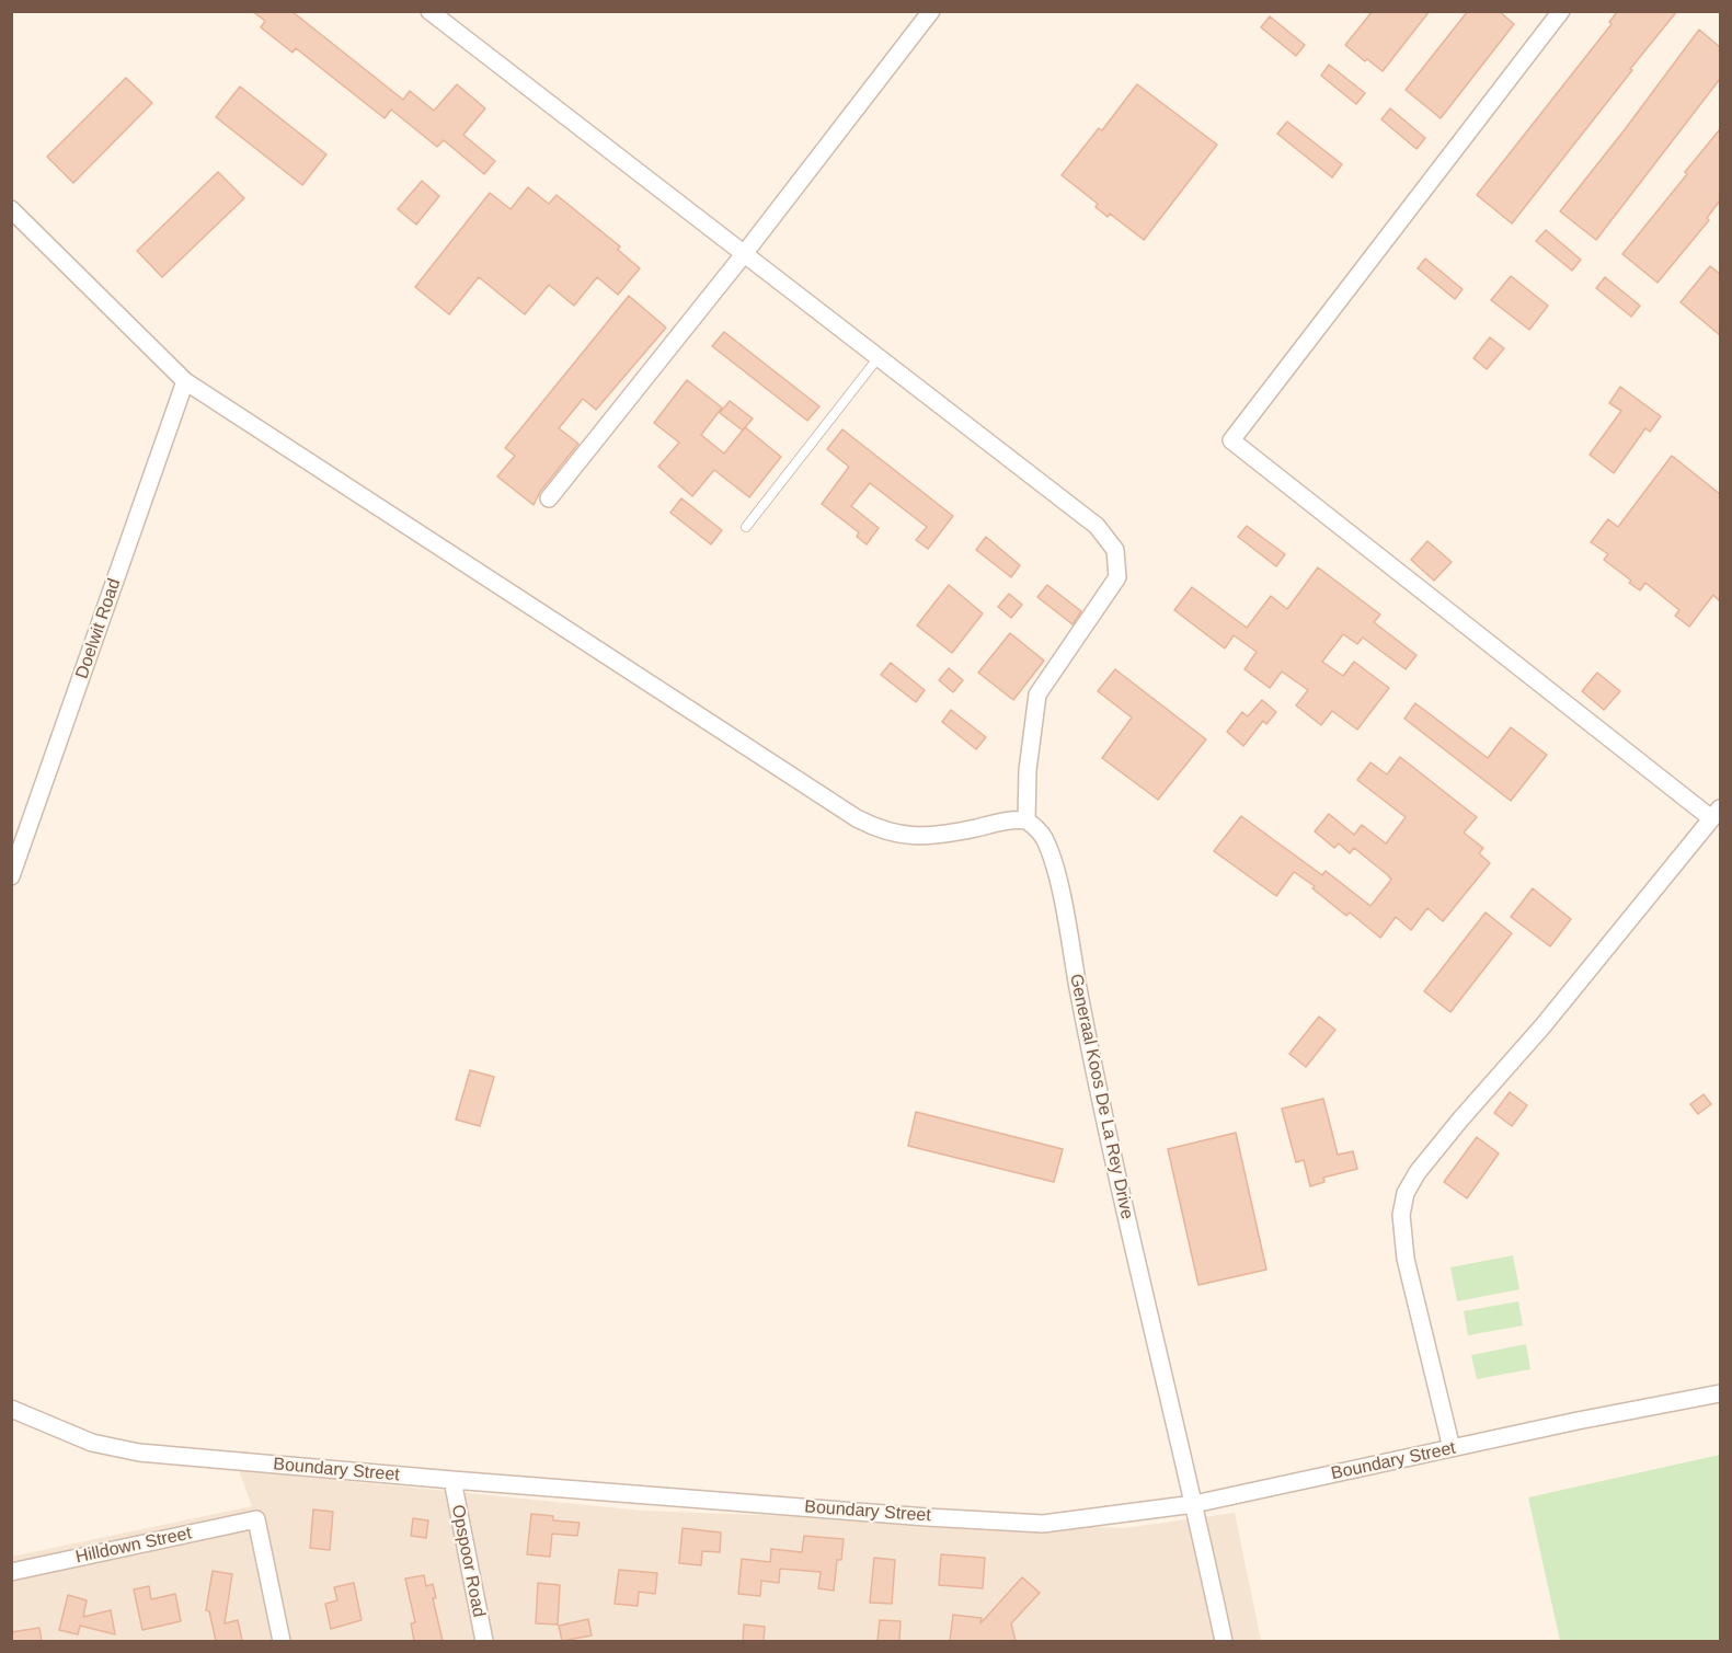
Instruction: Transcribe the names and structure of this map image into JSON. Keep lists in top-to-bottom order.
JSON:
{
  "streets": {
    "street": [
      "Doelwit Road",
      "Generaal Koos De La Rey Drive",
      "Boundary Street",
      "Hilldown Street",
      "Opspoor Road"
    ]
  },
  "crossings": [
    ["Generaal Koos De La Rey Drive", "Boundary Street"],
    ["Boundary Street", "Opspoor Road"]
  ]
}
